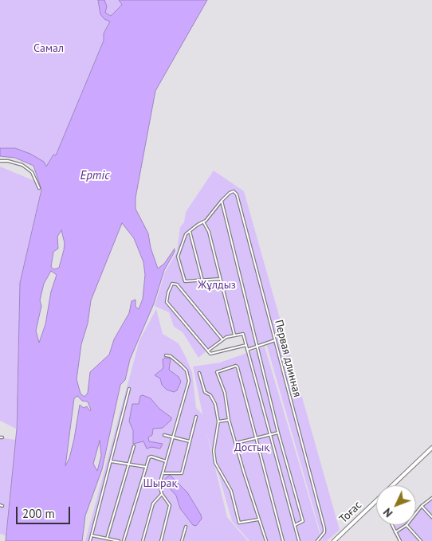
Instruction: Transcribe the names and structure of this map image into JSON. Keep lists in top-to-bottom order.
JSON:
{
  "streets": {
    "highway": ["Тоғас"],
    "street": ["Первая длинная"]
  },
  "water": ["Ертіс"],
  "parks": [
    "Самал",
    "Жұлдыз",
    "Достық",
    "Шырақ"
  ],
  "scale_bar": "200 m",
  "north": "bottom left"
}
